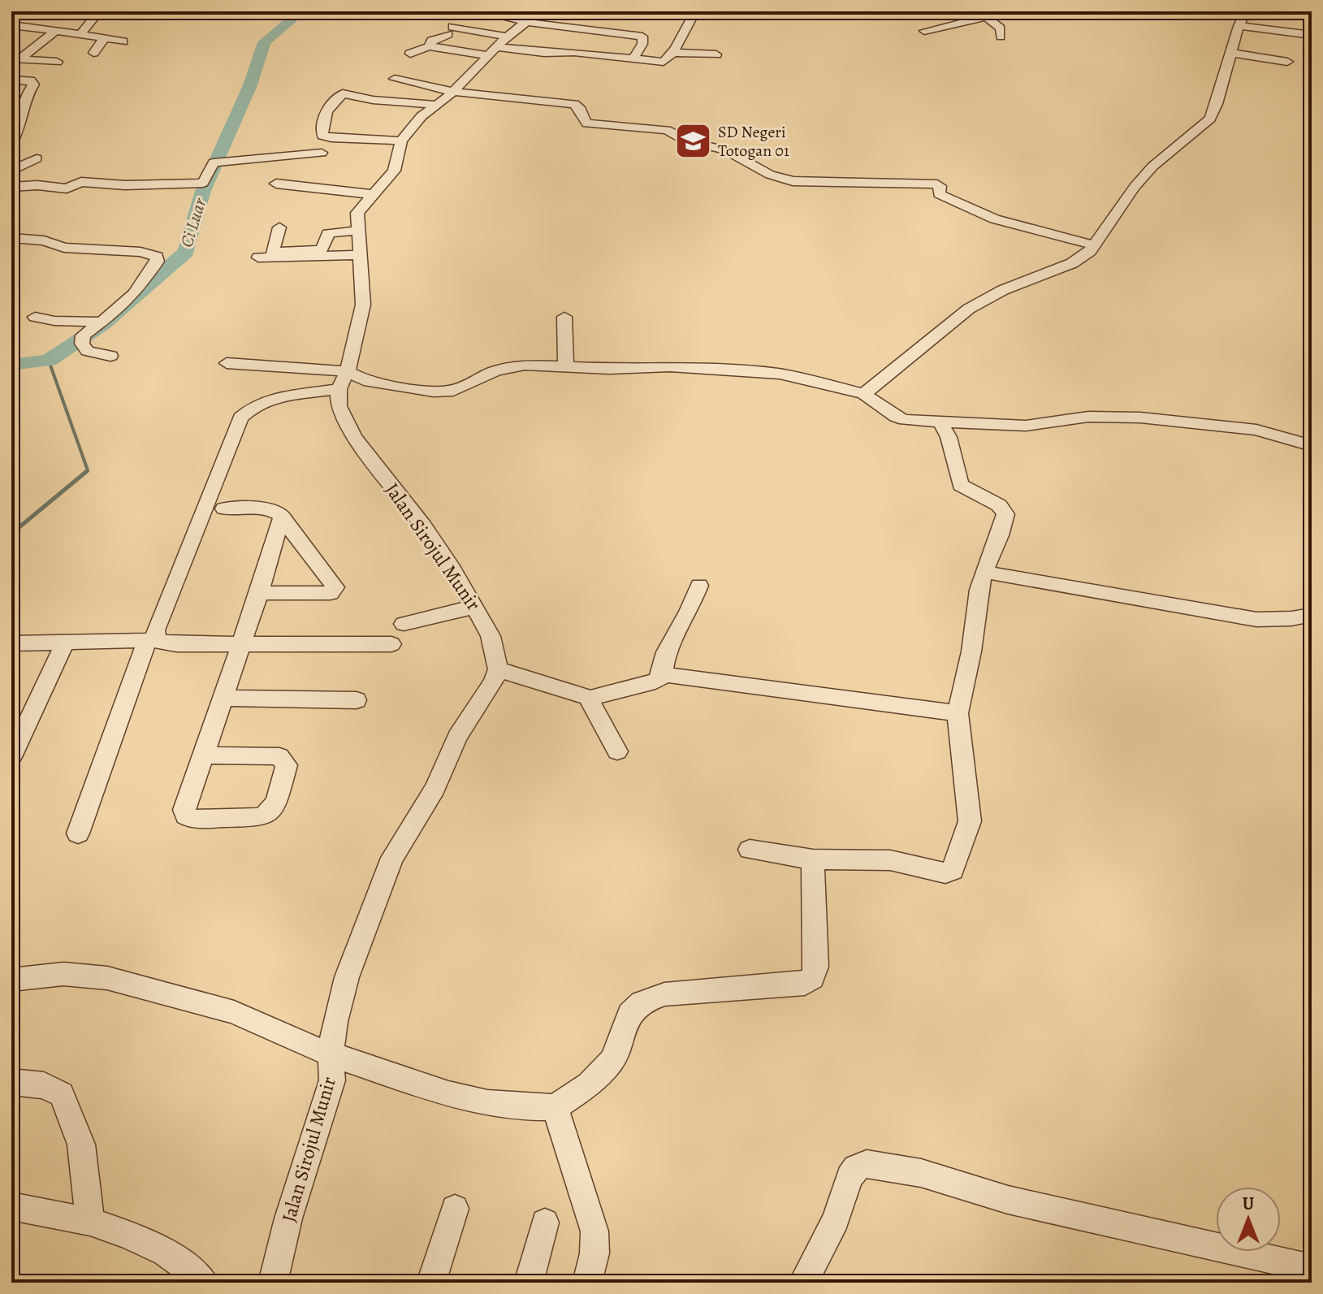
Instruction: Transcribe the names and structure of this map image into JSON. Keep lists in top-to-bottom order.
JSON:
{
  "streets": {
    "street": ["Jalan Sirojul Munir"]
  },
  "water": ["Ci Luar"],
  "places": {
    "school or university": ["SD Negeri Totogan 01"]
  },
  "north": "top"
}
